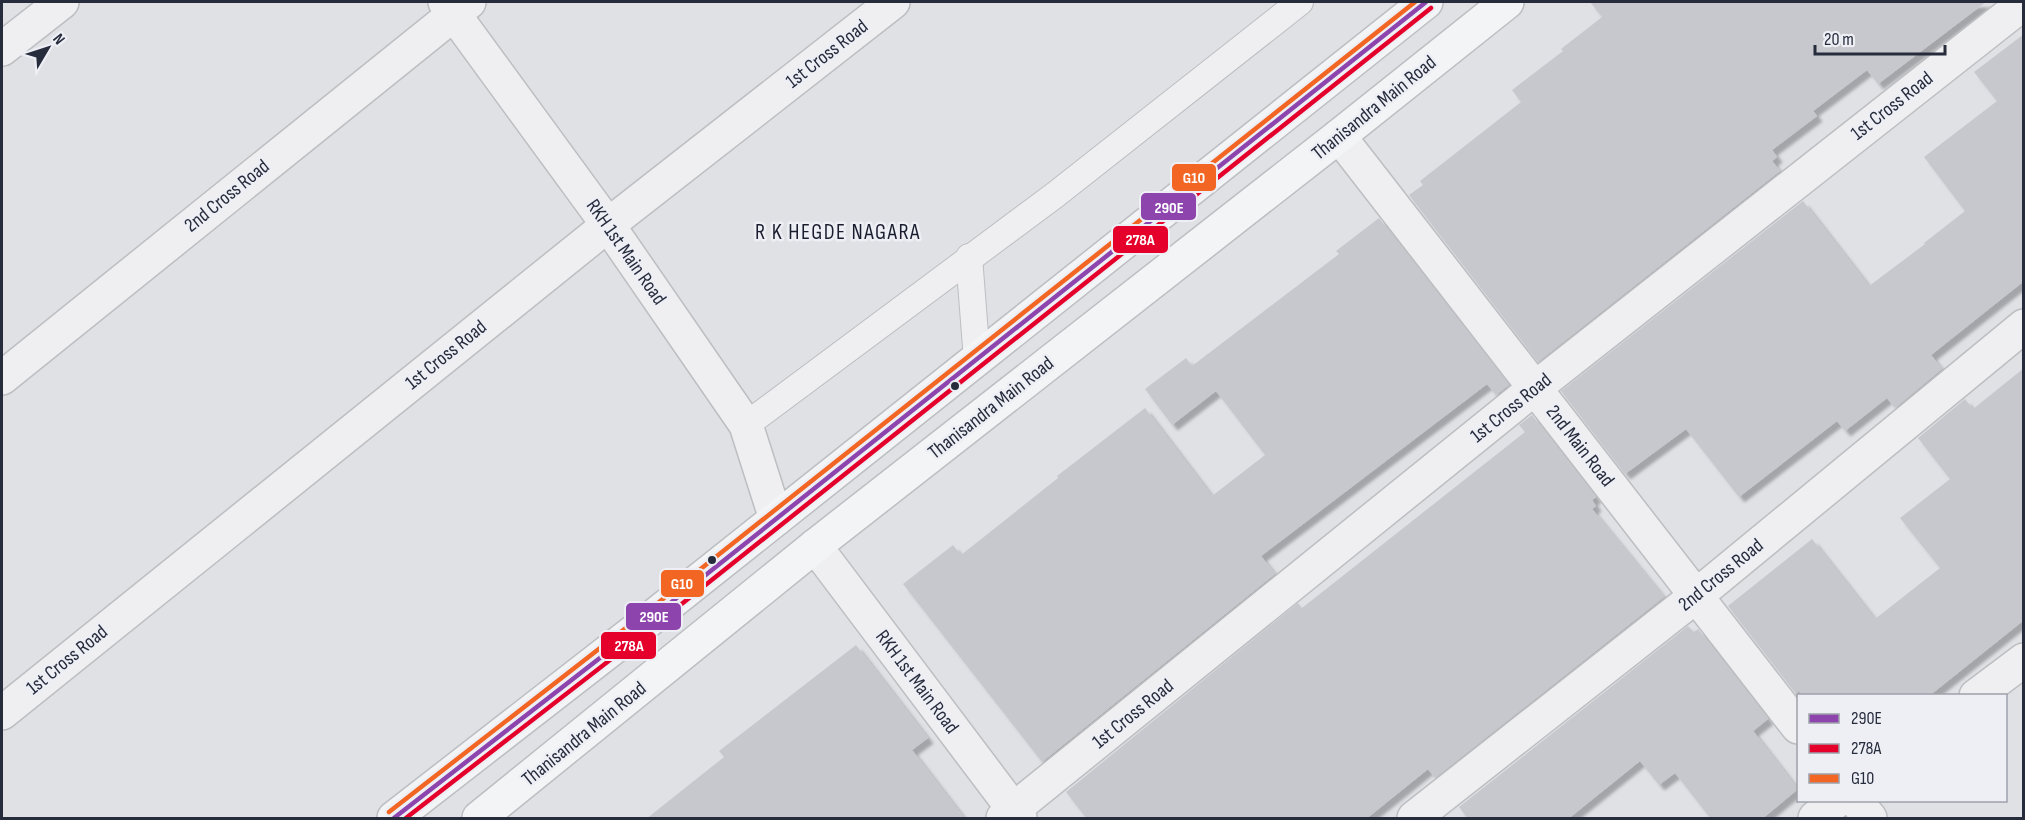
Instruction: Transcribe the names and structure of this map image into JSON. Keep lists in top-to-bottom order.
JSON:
{
  "streets": {
    "main road": ["Thanisandra Main Road"],
    "street": [
      "1st Cross Road",
      "2nd Cross Road",
      "RKH 1st Main Road",
      "2nd Main Road"
    ]
  },
  "crossings": [
    ["1st Cross Road", "RKH 1st Main Road"],
    ["1st Cross Road", "2nd Main Road"],
    ["Thanisandra Main Road", "RKH 1st Main Road"],
    ["Thanisandra Main Road", "2nd Main Road"],
    ["2nd Cross Road", "RKH 1st Main Road"],
    ["2nd Cross Road", "2nd Main Road"]
  ],
  "districts": ["R K HEGDE NAGARA"],
  "lines": ["transit line 290E", "transit line G10", "transit line 278A"],
  "legend": ["290E", "278A", "G10"],
  "scale_bar": "20 m",
  "north": "top right"
}
